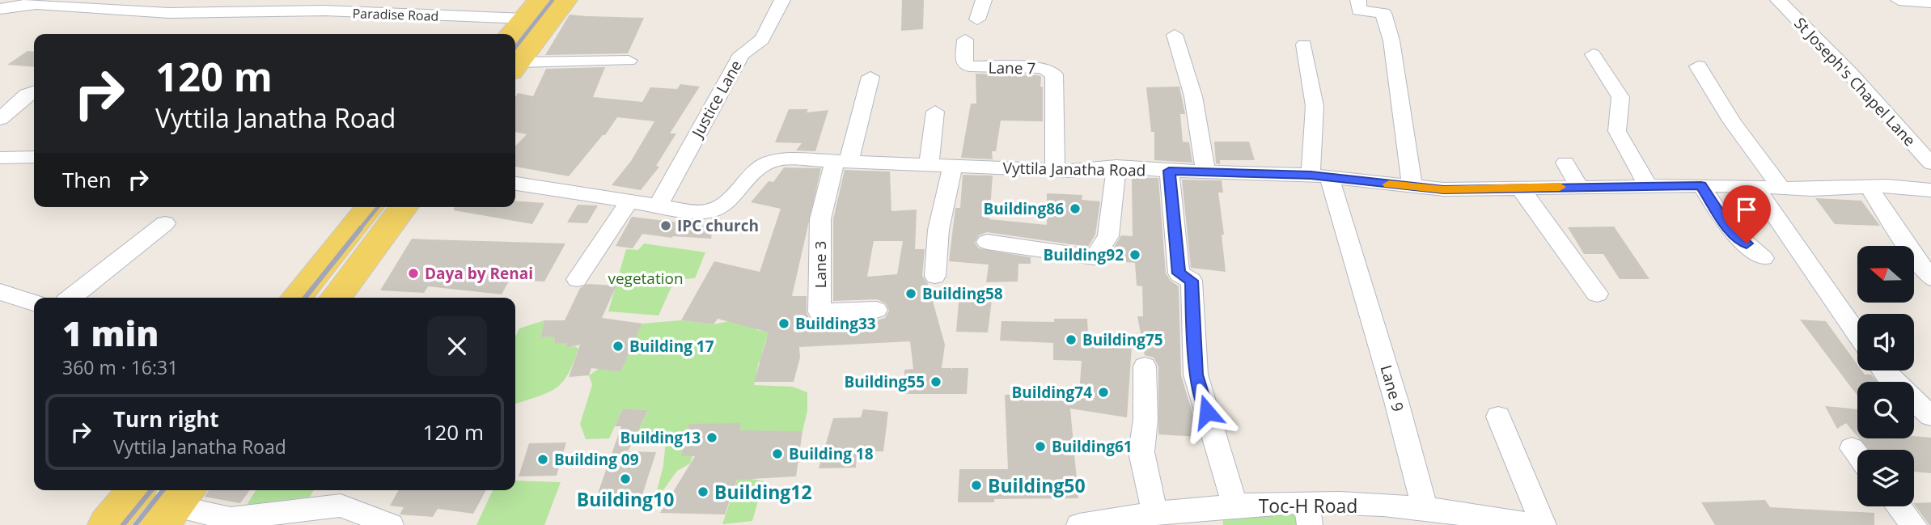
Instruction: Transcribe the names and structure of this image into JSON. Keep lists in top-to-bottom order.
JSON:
{
  "streets": {
    "street": [
      "Paradise Road",
      "Lane 7",
      "St Joseph's Chapel Lane",
      "Justice Lane",
      "Vyttila Janatha Road",
      "Lane 3",
      "Lane 9",
      "Toc-H Road"
    ]
  },
  "crossings": [
    ["Lane 7", "Vyttila Janatha Road"],
    ["Justice Lane", "Vyttila Janatha Road"],
    ["Vyttila Janatha Road", "Lane 3"],
    ["Vyttila Janatha Road", "Lane 9"],
    ["Lane 9", "Toc-H Road"]
  ],
  "parks": ["vegetation"],
  "places": [
    "Building86",
    "IPC church",
    "Building92",
    "Daya by Renai",
    "Building58",
    "Building33",
    "Building75",
    "Building 17",
    "Building55",
    "Building74",
    "Building13",
    "Building61",
    "Building 18",
    "Building 09",
    "Building10",
    "Building50",
    "Building12"
  ],
  "north": "left",
  "page": {
    "turn": ["120 m", "Vyttila Janatha Road"],
    "then": "Then",
    "heading": ["1 min", "360 m · 16:31"],
    "list": [
      {
        "name": "Turn right",
        "note": "Vyttila Janatha Road",
        "value": "120 m"
      }
    ]
  }
}
